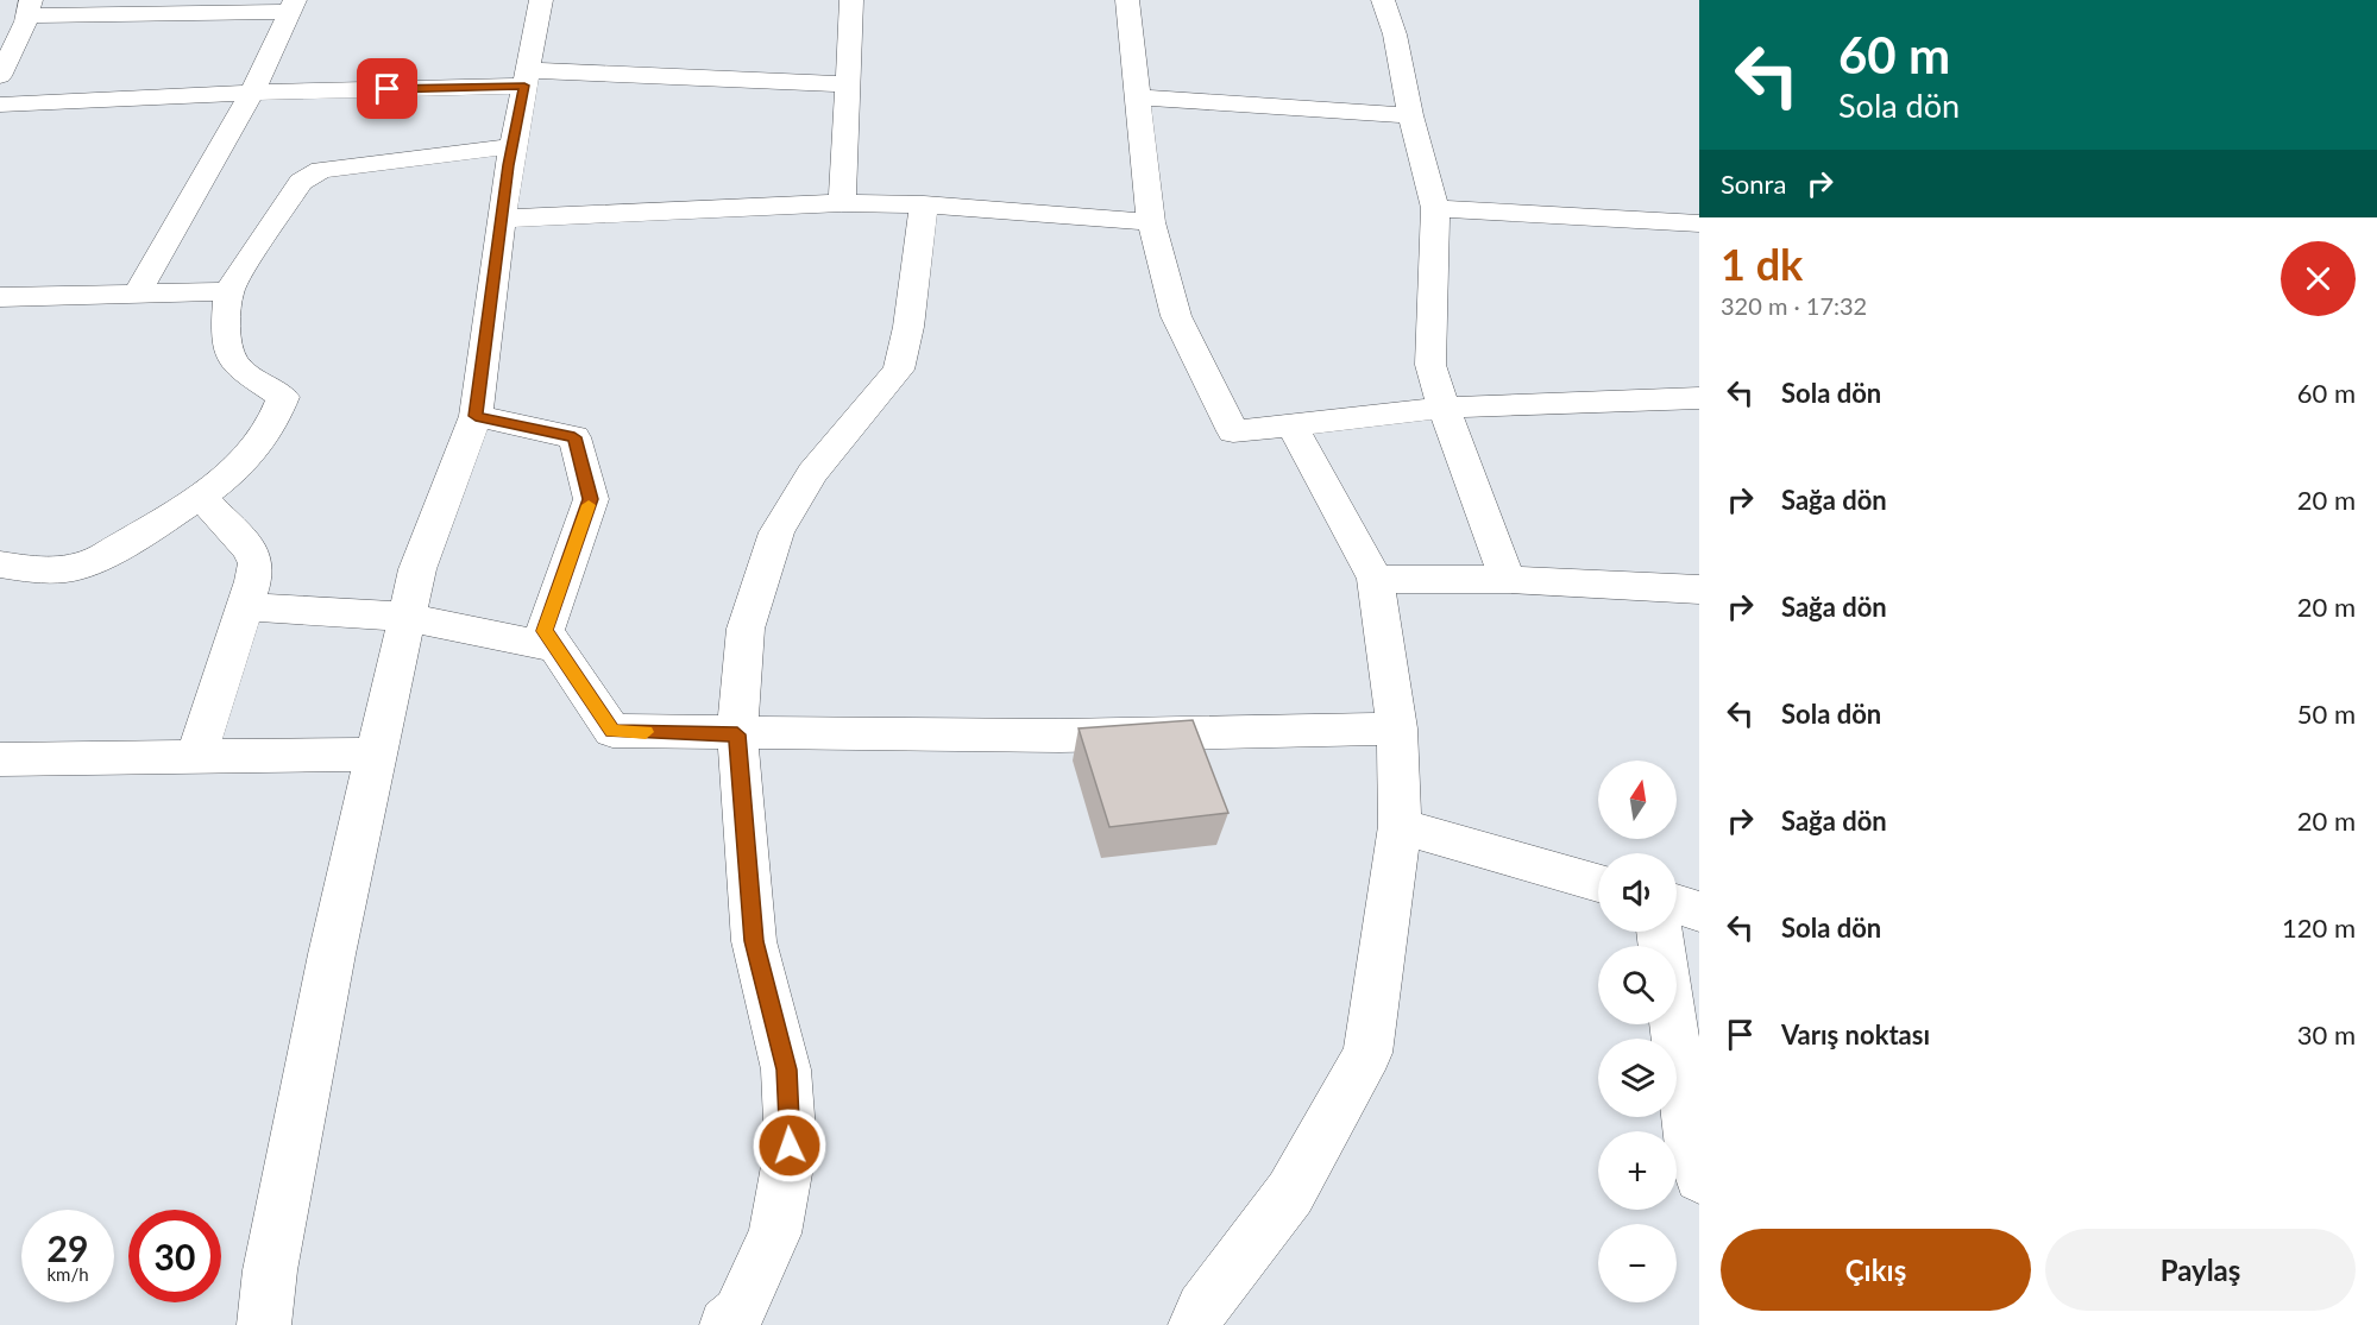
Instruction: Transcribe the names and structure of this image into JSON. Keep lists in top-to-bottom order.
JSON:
{
  "north": "top",
  "page": {
    "turn": ["60 m", "Sola dön"],
    "then": "Sonra",
    "heading": ["1 dk", "320 m · 17:32"],
    "list": [
      {
        "name": "Sola dön",
        "value": "60 m"
      },
      {
        "name": "Sağa dön",
        "value": "20 m"
      },
      {
        "name": "Sağa dön",
        "value": "20 m"
      },
      {
        "name": "Sola dön",
        "value": "50 m"
      },
      {
        "name": "Sağa dön",
        "value": "20 m"
      },
      {
        "name": "Sola dön",
        "value": "120 m"
      },
      {
        "name": "Varış noktası",
        "value": "30 m"
      }
    ],
    "map_buttons": ["+", "−"],
    "speed": "29 km/h",
    "limit": "30",
    "buttons": ["Çıkış", "Paylaş"]
  }
}
